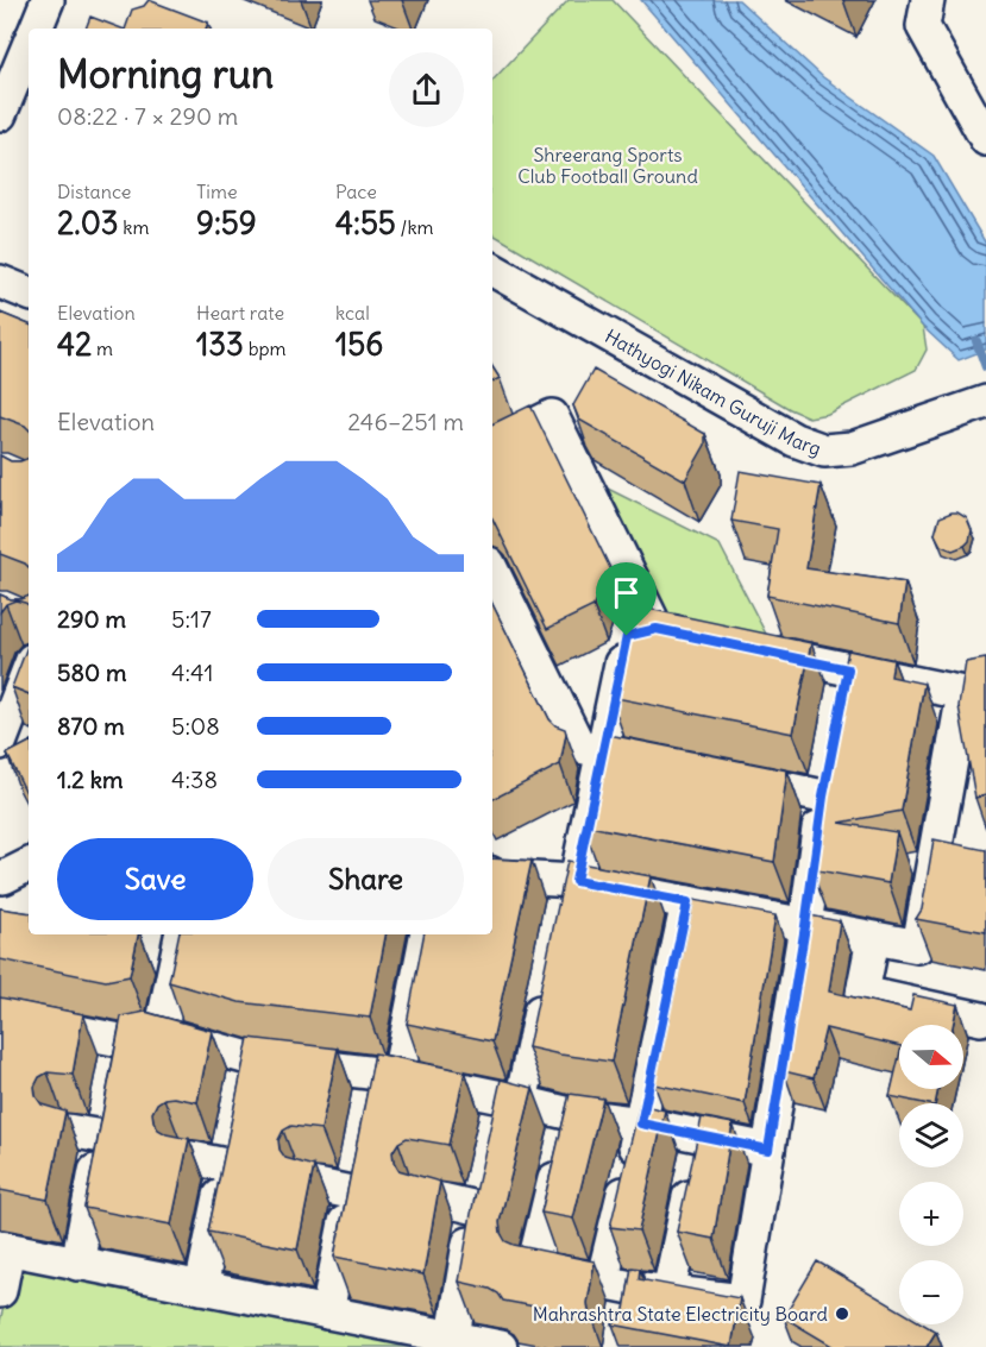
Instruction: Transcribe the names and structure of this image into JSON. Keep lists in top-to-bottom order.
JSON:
{
  "streets": {
    "street": ["Hathyogi Nikam Guruji Marg"]
  },
  "parks": ["Shreerang Sports Club Football Ground"],
  "places": ["Mahrashtra State Electricity Board"],
  "north": "right",
  "page": {
    "heading": ["Morning run", "08:22 · 7 × 290 m"],
    "stats": [
      ["Distance", "2.03 km"],
      ["Time", "9:59"],
      ["Pace", "4:55 /km"],
      ["Elevation", "42 m"],
      ["Heart rate", "133 bpm"],
      ["kcal", "156"]
    ],
    "chart": ["Elevation", "246–251 m"],
    "list": [
      {
        "name": "290 m",
        "note": "5:17"
      },
      {
        "name": "580 m",
        "note": "4:41"
      },
      {
        "name": "870 m",
        "note": "5:08"
      },
      {
        "name": "1.2 km",
        "note": "4:38"
      }
    ],
    "buttons": ["Save", "Share"],
    "map_buttons": ["+", "−"]
  }
}
